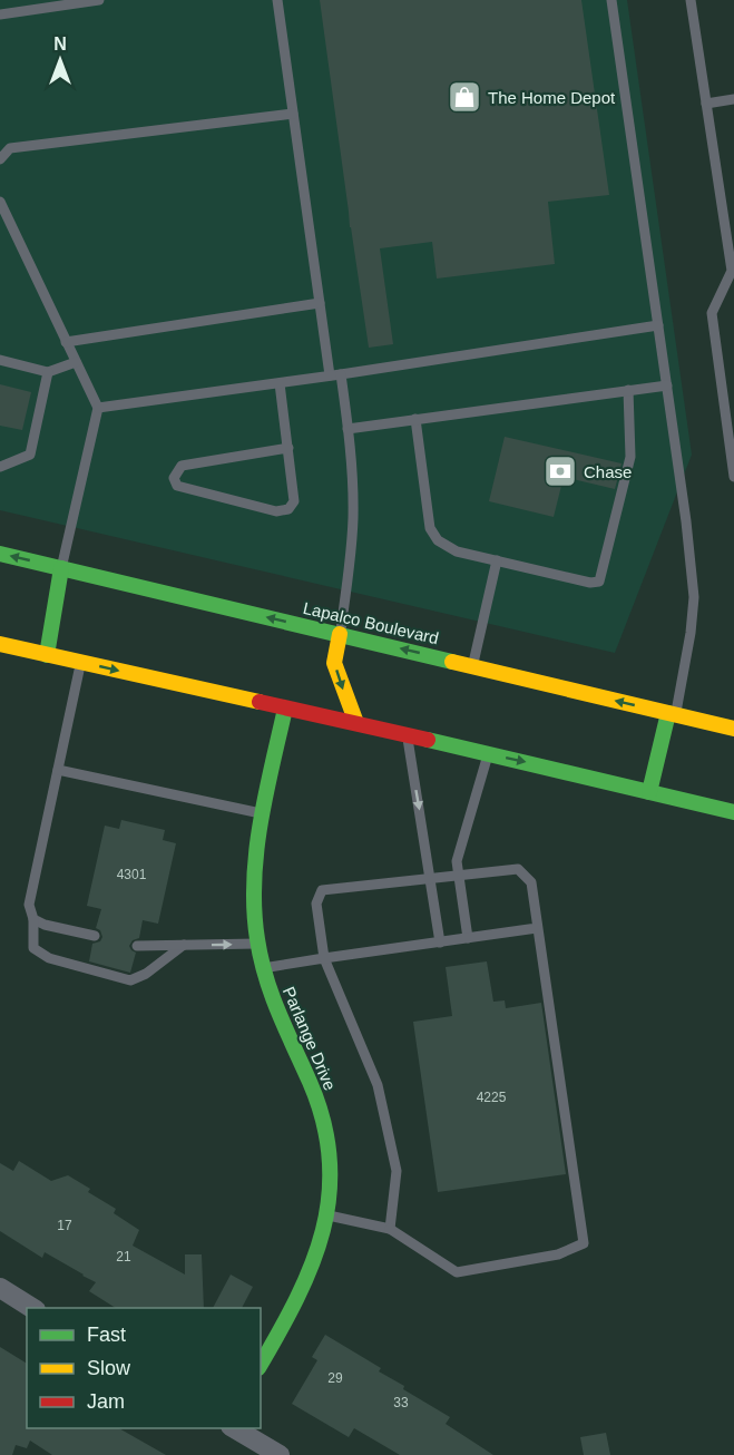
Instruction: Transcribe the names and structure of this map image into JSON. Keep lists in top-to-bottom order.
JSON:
{
  "streets": {
    "main road": ["Lapalco Boulevard", "Parlange Drive"]
  },
  "places": {
    "shop": ["The Home Depot"],
    "bank": ["Chase"]
  },
  "house_numbers": [
    "4301",
    "4225",
    "17",
    "21",
    "29",
    "33"
  ],
  "legend": ["Fast", "Slow", "Jam"],
  "north": "top"
}
